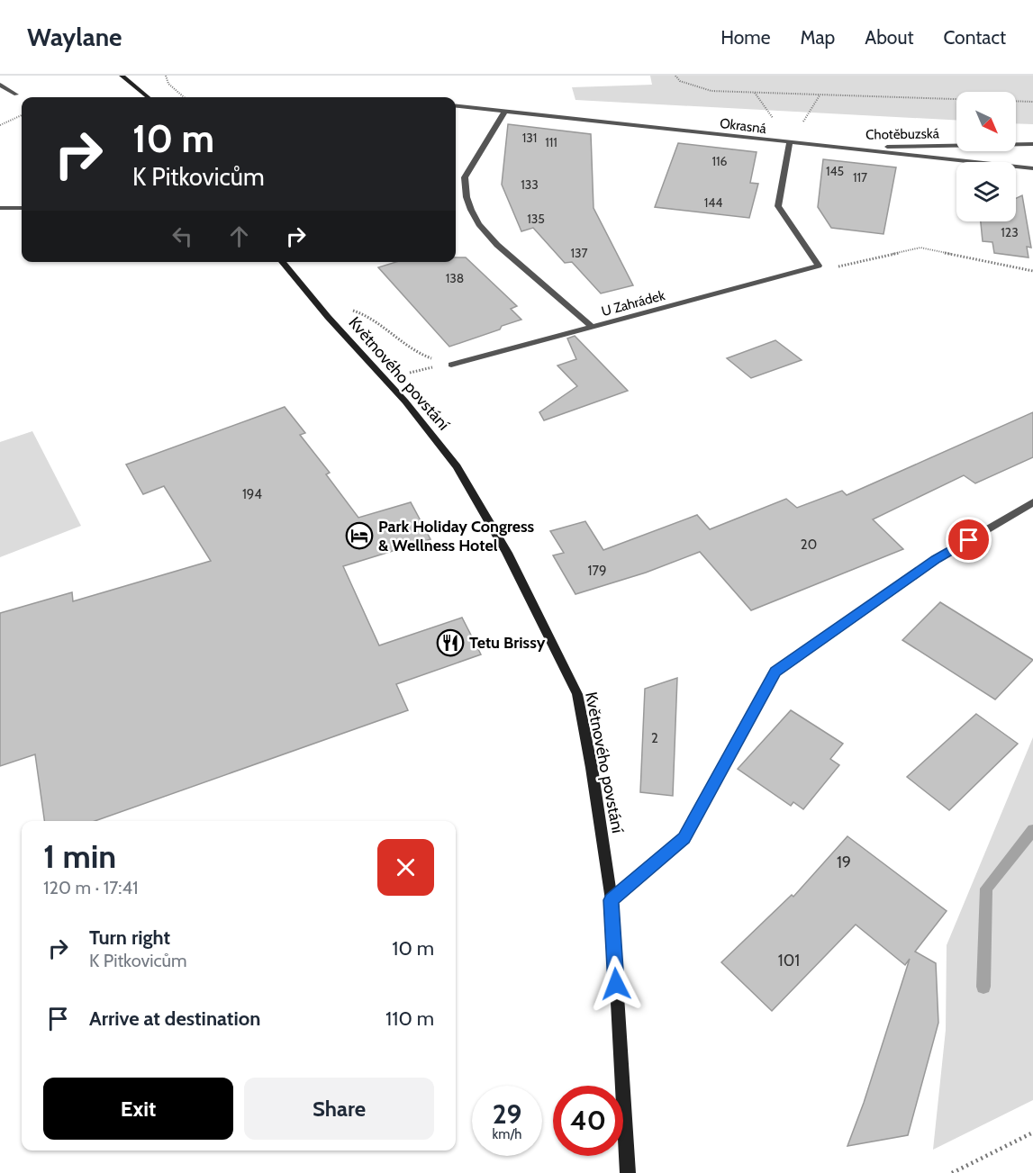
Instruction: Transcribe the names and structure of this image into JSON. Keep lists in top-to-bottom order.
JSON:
{
  "streets": {
    "street": [
      "Okrasná",
      "Chotěbuzská",
      "U Zahrádek",
      "Květnového povstání"
    ]
  },
  "crossings": [
    ["Okrasná", "Chotěbuzská"],
    ["Okrasná", "U Zahrádek"]
  ],
  "places": {
    "hotel": ["Park Holiday Congress & Wellness Hotel"],
    "restaurant": ["Tetu Brissy"]
  },
  "house_numbers": [
    "131",
    "111",
    "116",
    "145",
    "117",
    "133",
    "144",
    "135",
    "123",
    "137",
    "138",
    "194",
    "20",
    "179",
    "2",
    "19",
    "101"
  ],
  "north": "bottom right",
  "page": {
    "header": "Waylane",
    "nav": [
      "Home",
      "Map",
      "About",
      "Contact"
    ],
    "turn": ["10 m", "K Pitkovicům"],
    "heading": ["1 min", "120 m · 17:41"],
    "list": [
      {
        "name": "Turn right",
        "note": "K Pitkovicům",
        "value": "10 m"
      },
      {
        "name": "Arrive at destination",
        "value": "110 m"
      }
    ],
    "buttons": ["Exit", "Share"],
    "speed": "29 km/h",
    "limit": "40"
  }
}
